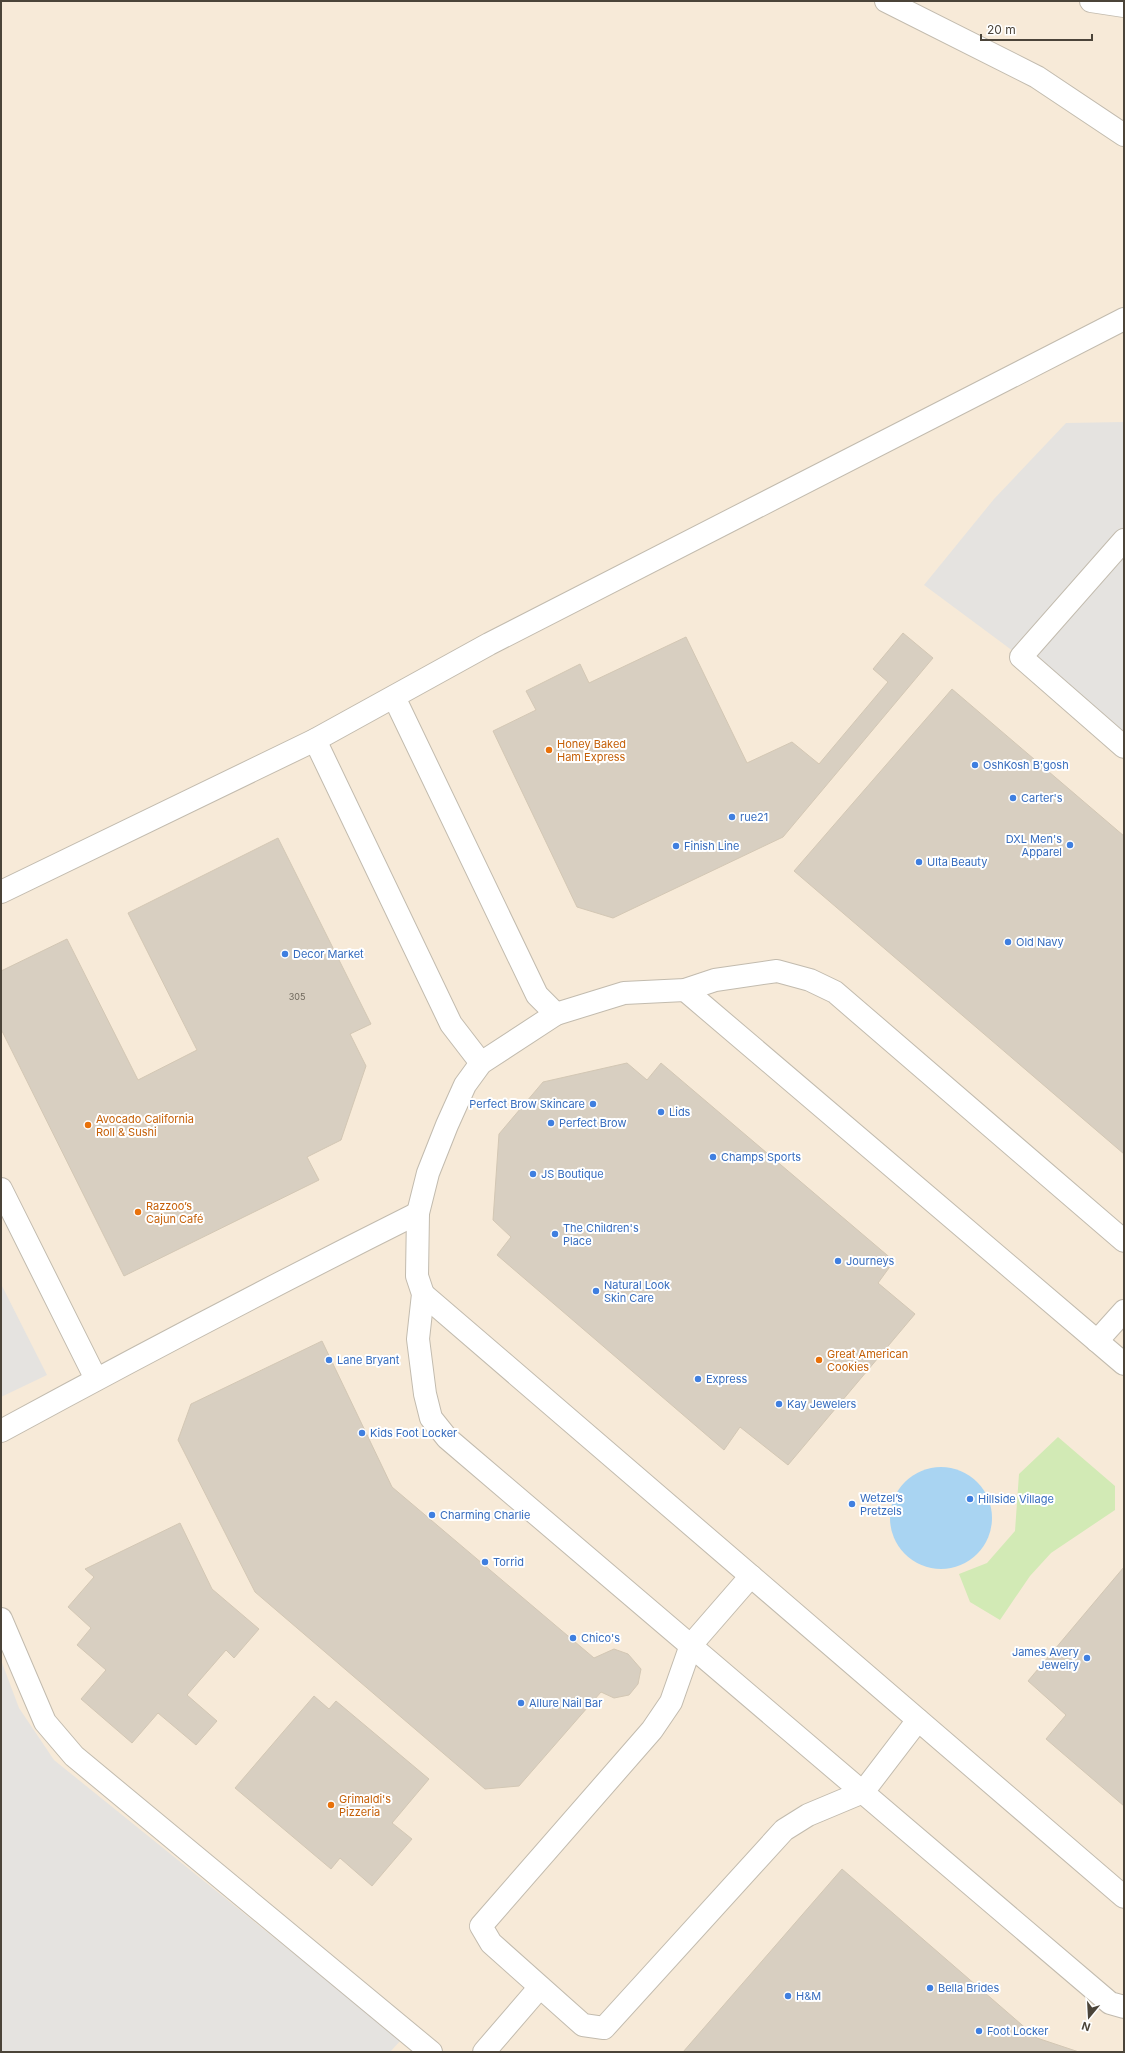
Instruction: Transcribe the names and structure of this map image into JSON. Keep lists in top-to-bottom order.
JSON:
{
  "places": [
    "Honey Baked Ham Express",
    "OshKosh B'gosh",
    "Carter's",
    "rue21",
    "DXL Men's Apparel",
    "Finish Line",
    "Ulta Beauty",
    "Old Navy",
    "Decor Market",
    "Perfect Brow Skincare",
    "Lids",
    "Perfect Brow",
    "Avocado California Roll & Sushi",
    "Champs Sports",
    "JS Boutique",
    "Razzoo’s Cajun Café",
    "The Children's Place",
    "Journeys",
    "Natural Look Skin Care",
    "Lane Bryant",
    "Great American Cookies",
    "Express",
    "Kay Jewelers",
    "Kids Foot Locker",
    "Hillside Village",
    "Wetzel’s Pretzels",
    "Charming Charlie",
    "Torrid",
    "Chico's",
    "James Avery Jewelry",
    "Allure Nail Bar",
    "Grimaldi's Pizzeria",
    "Bella Brides",
    "H&M",
    "Foot Locker"
  ],
  "house_numbers": ["305"],
  "scale_bar": "20 m",
  "north": "bottom"
}
